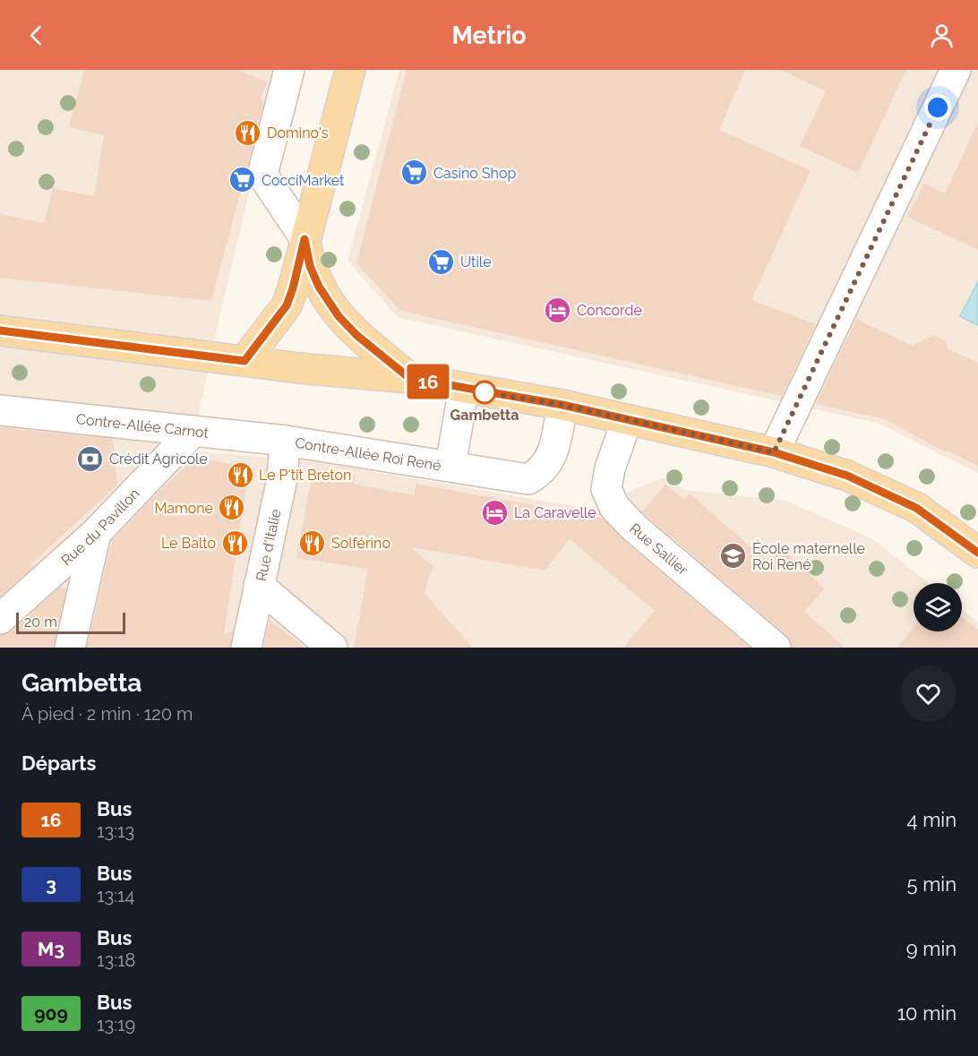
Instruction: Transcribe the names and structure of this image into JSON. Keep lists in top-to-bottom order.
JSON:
{
  "streets": {
    "street": [
      "Contre-Allée Carnot",
      "Contre-Allée Roi René",
      "Rue du Pavillon",
      "Rue d'Italie",
      "Rue Sallier"
    ]
  },
  "crossings": [
    ["Contre-Allée Carnot", "Contre-Allée Roi René"],
    ["Contre-Allée Carnot", "Rue du Pavillon"],
    ["Contre-Allée Carnot", "Rue d'Italie"],
    ["Contre-Allée Roi René", "Rue d'Italie"]
  ],
  "places": {
    "restaurant": [
      "Domino's",
      "Le P'tit Breton",
      "Mamone",
      "Le Balto",
      "Solférino"
    ],
    "supermarket": ["Casino Shop", "CocciMarket", "Utile"],
    "hotel": ["Concorde", "La Caravelle"],
    "other": ["Gambetta"],
    "bank": ["Crédit Agricole"],
    "school or university": ["École maternelle Roi René"]
  },
  "lines": ["bus line 16"],
  "scale_bar": "20 m",
  "page": {
    "header": "Metrio",
    "on_map": "16",
    "scale": "20 m",
    "heading": [
      ["Gambetta", "À pied · 2 min · 120 m"],
      "Départs"
    ],
    "list": [
      {
        "mark": "16",
        "name": "Bus",
        "note": "13:13",
        "value": "4 min"
      },
      {
        "mark": "3",
        "name": "Bus",
        "note": "13:14",
        "value": "5 min"
      },
      {
        "mark": "M3",
        "name": "Bus",
        "note": "13:18",
        "value": "9 min"
      },
      {
        "mark": "909",
        "name": "Bus",
        "note": "13:19",
        "value": "10 min"
      }
    ]
  }
}
